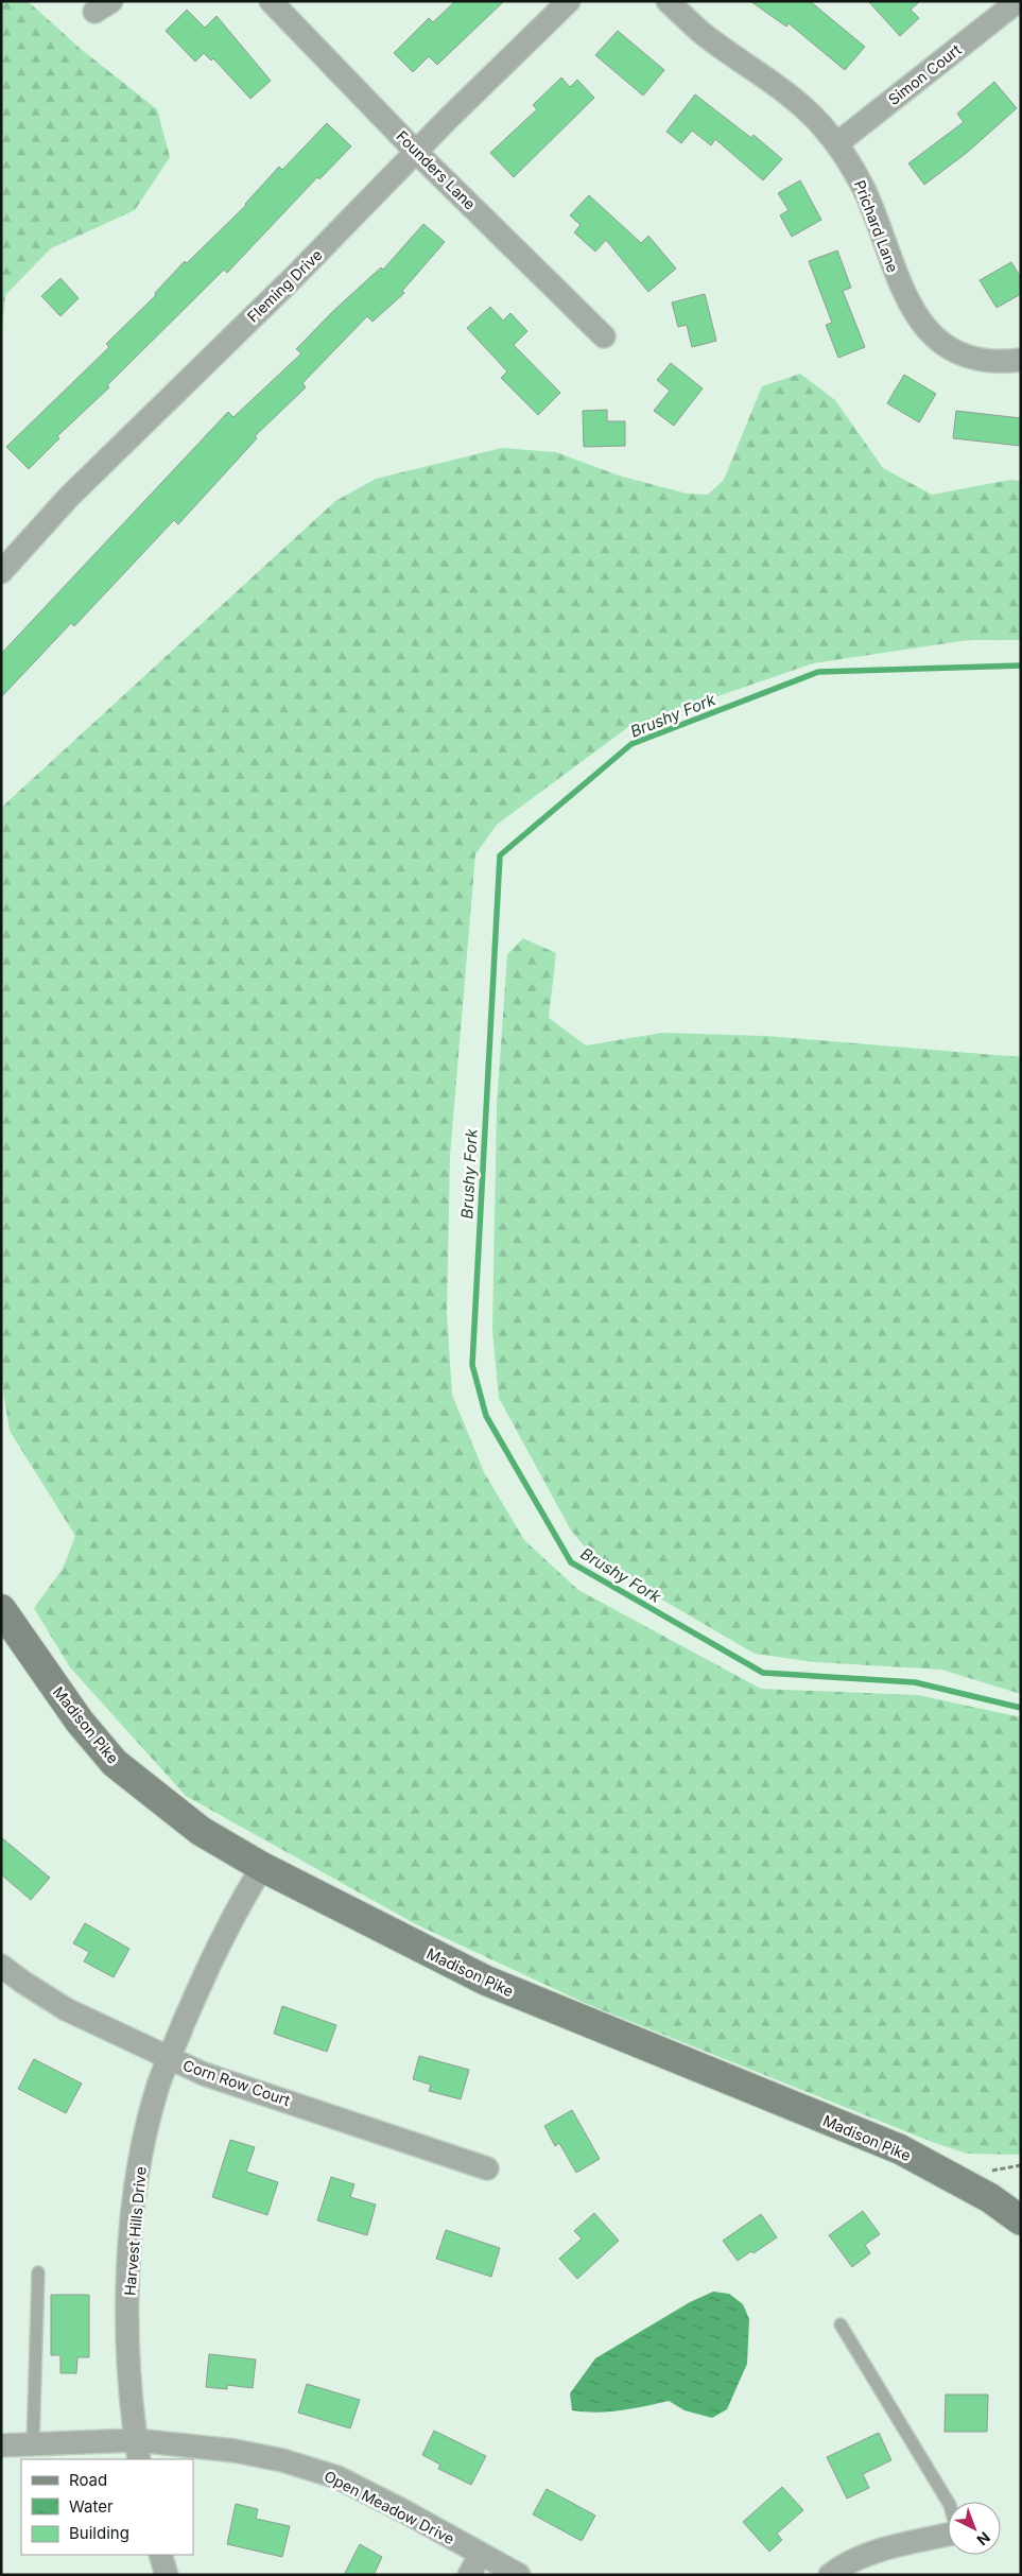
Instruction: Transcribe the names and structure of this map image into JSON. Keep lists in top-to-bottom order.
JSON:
{
  "streets": {
    "street": [
      "Simon Court",
      "Founders Lane",
      "Prichard Lane",
      "Fleming Drive",
      "Madison Pike",
      "Corn Row Court",
      "Harvest Hills Drive",
      "Open Meadow Drive"
    ]
  },
  "crossings": [
    ["Simon Court", "Prichard Lane"],
    ["Founders Lane", "Fleming Drive"],
    ["Madison Pike", "Harvest Hills Drive"],
    ["Corn Row Court", "Harvest Hills Drive"],
    ["Harvest Hills Drive", "Open Meadow Drive"]
  ],
  "water": ["Brushy Fork"],
  "legend": ["Road", "Water", "Building"],
  "north": "bottom right"
}
